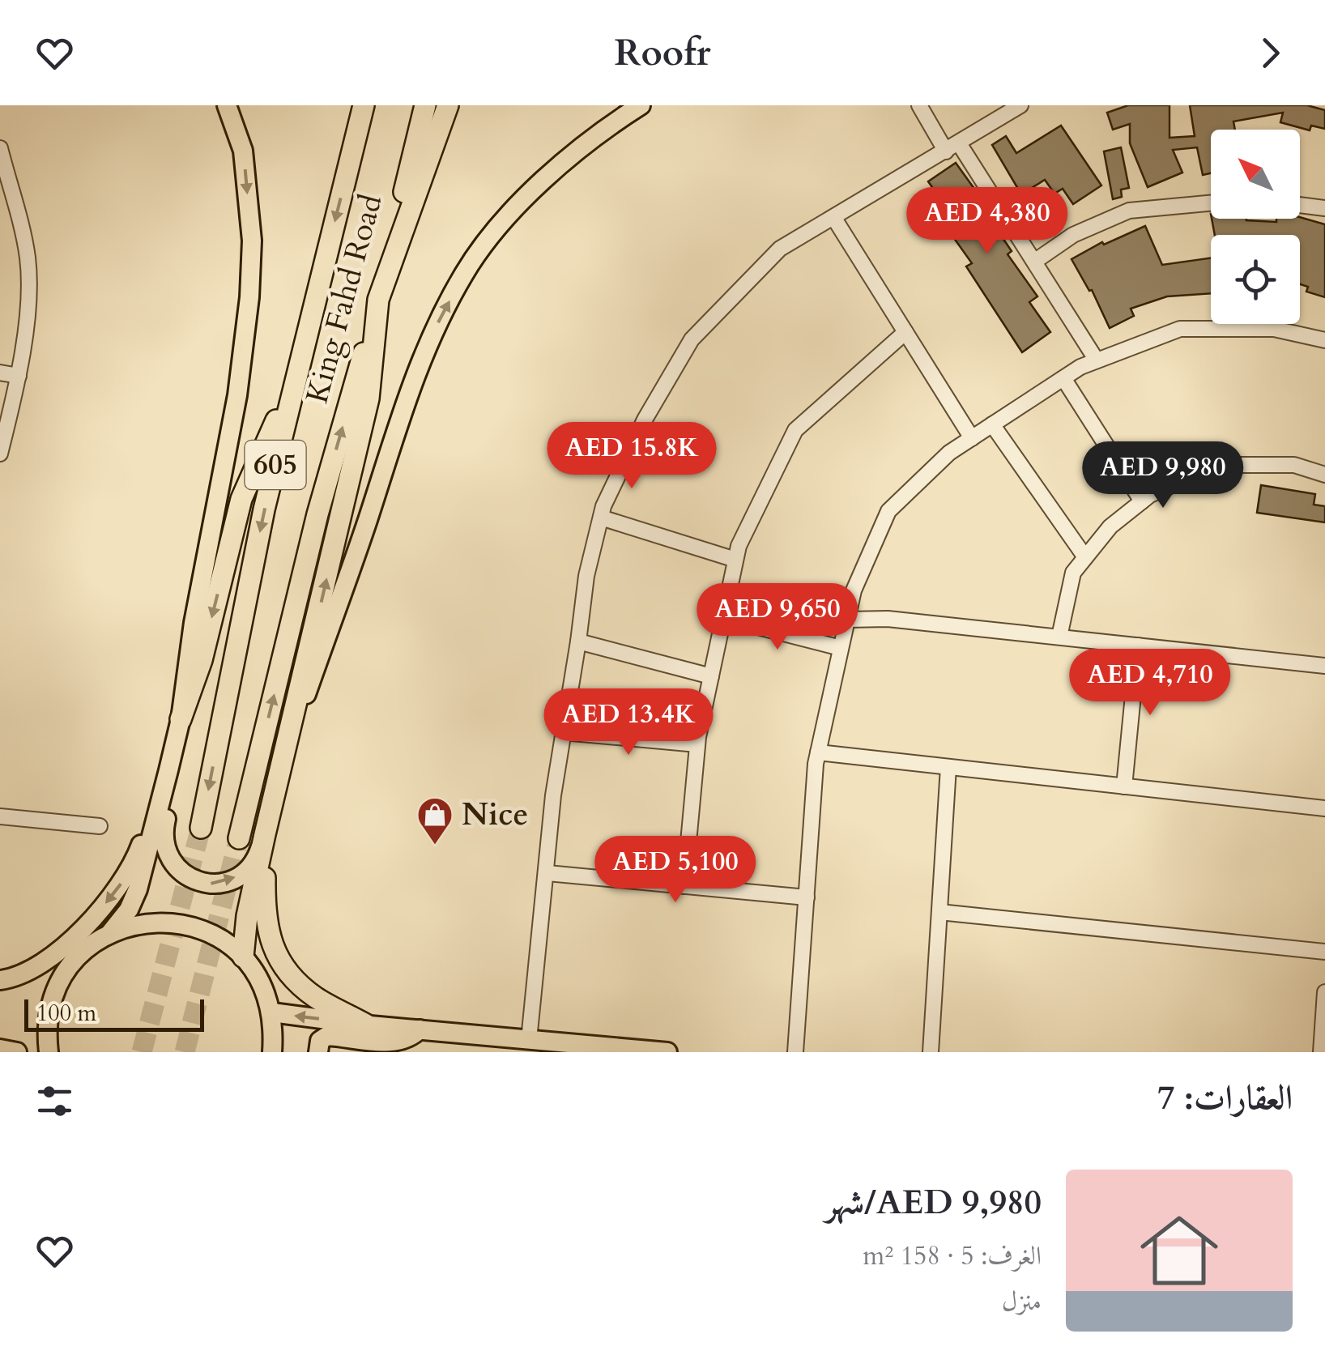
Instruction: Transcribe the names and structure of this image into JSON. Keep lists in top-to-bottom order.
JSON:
{
  "streets": {
    "highway": ["King Fahd Road", "605"]
  },
  "places": {
    "shop": ["Nice"]
  },
  "scale_bar": "100 m",
  "north": "top left",
  "page": {
    "header": "Roofr",
    "price": [
      "AED 4,380",
      "AED 15.8K",
      "AED 9,980",
      "AED 9,650",
      "AED 4,710",
      "AED 13.4K",
      "AED 5,100"
    ],
    "scale": "100 m",
    "heading": "العقارات: 7",
    "list": [
      {
        "name": "AED 9,980/شهر",
        "note": "الغرف: 5 · 158 m² · منزل"
      }
    ]
  }
}
